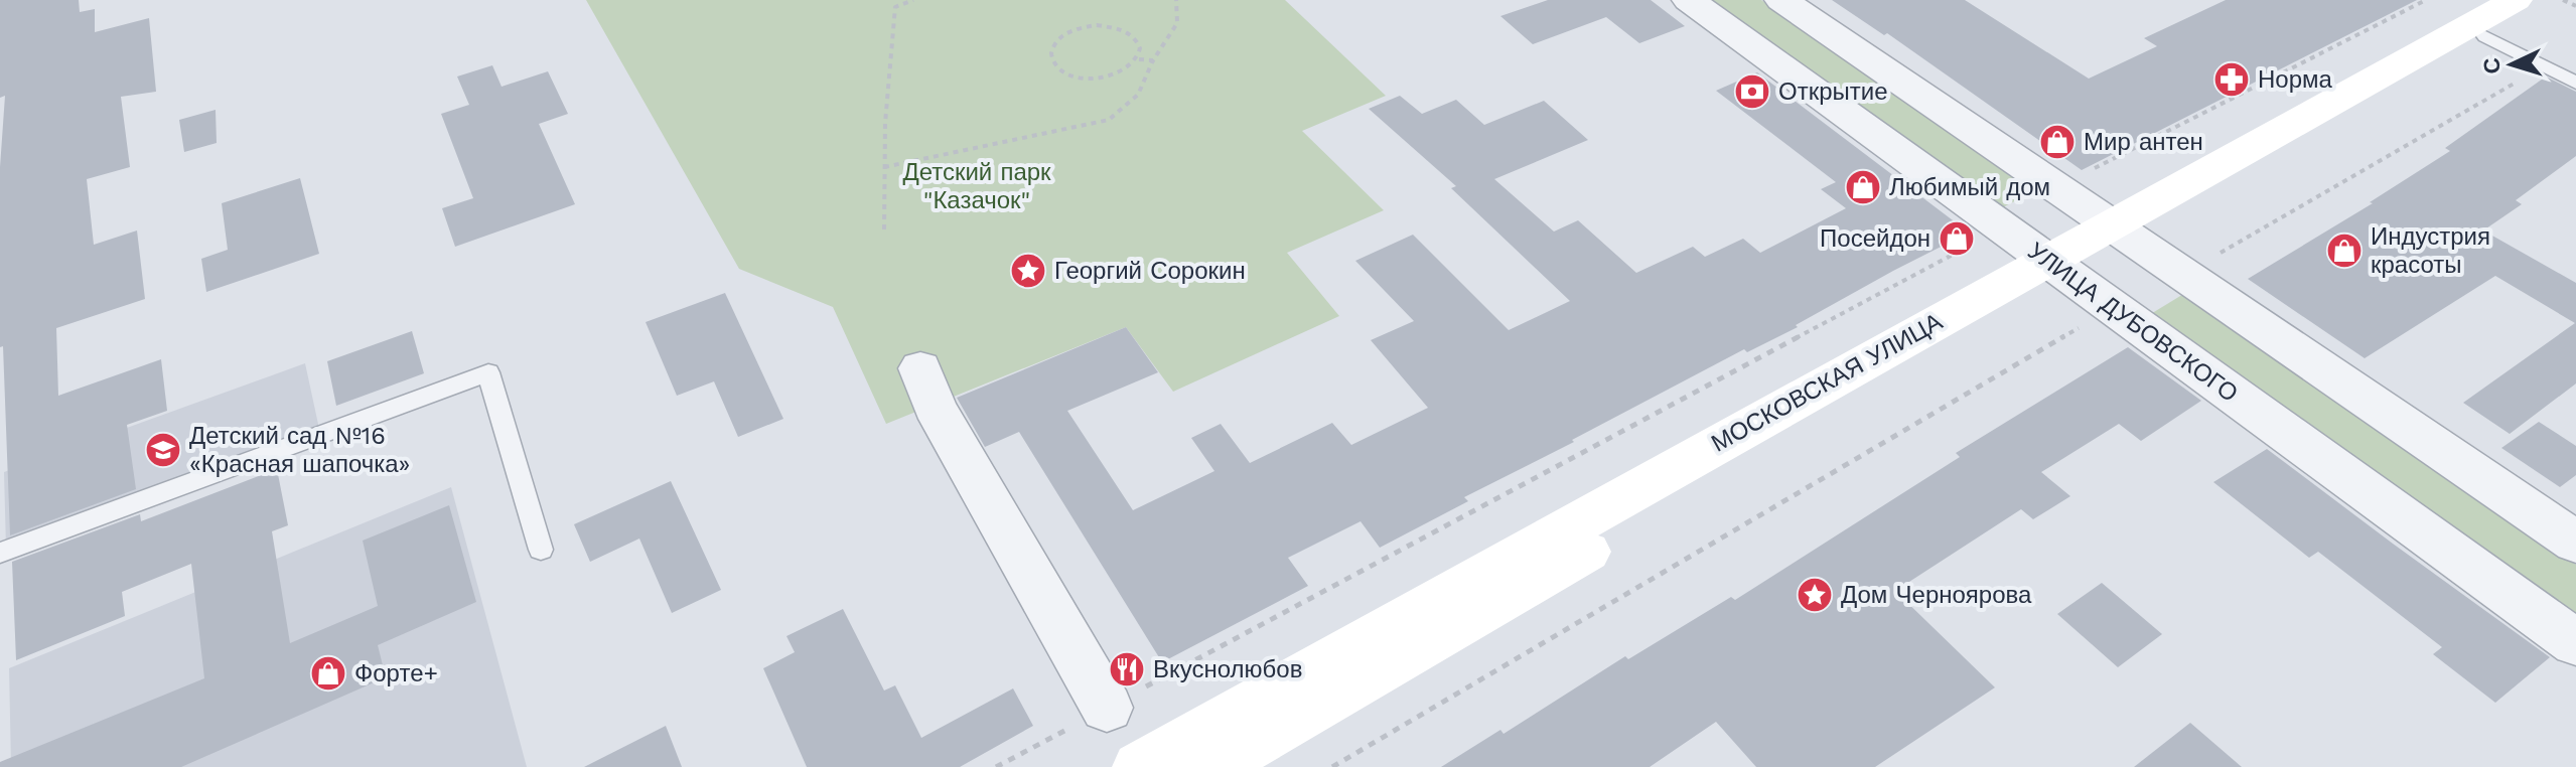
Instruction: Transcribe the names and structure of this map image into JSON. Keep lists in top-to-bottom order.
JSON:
{
  "streets": {
    "main road": ["МОСКОВСКАЯ УЛИЦА"],
    "street": ["УЛИЦА ДУБОВСКОГО"]
  },
  "crossings": [
    ["УЛИЦА ДУБОВСКОГО", "МОСКОВСКАЯ УЛИЦА"]
  ],
  "parks": ["Детский парк \"Казачок\""],
  "places": {
    "pharmacy": ["Норма"],
    "bank": ["Открытие"],
    "shop": [
      "Мир антен",
      "Любимый дом",
      "Посейдон",
      "Индустрия красоты",
      "Форте+"
    ],
    "place": ["Георгий Сорокин", "Дом Черноярова"],
    "school or university": ["Детский сад №16 «Красная шапочка»"],
    "restaurant": ["Вкуснолюбов"]
  },
  "north": "left"
}
